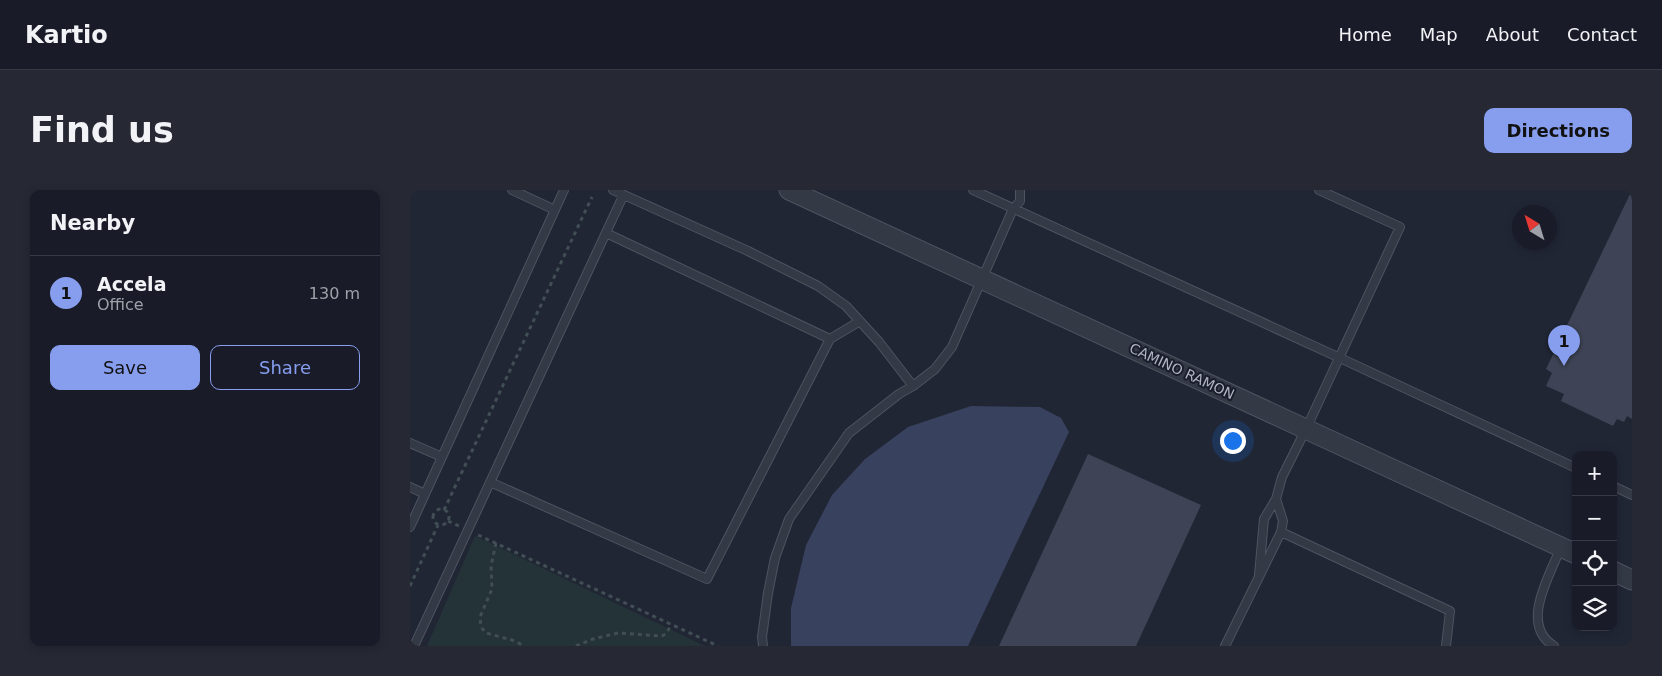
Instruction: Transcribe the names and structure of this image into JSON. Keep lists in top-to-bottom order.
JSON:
{
  "streets": {
    "street": ["CAMINO RAMON"]
  },
  "north": "top left",
  "page": {
    "header": "Kartio",
    "nav": [
      "Home",
      "Map",
      "About",
      "Contact"
    ],
    "buttons": [
      "Directions",
      ["Save", "Share"]
    ],
    "title": "Find us",
    "heading": "Nearby",
    "list": [
      {
        "mark": "1",
        "name": "Accela",
        "note": "Office",
        "value": "130 m"
      }
    ],
    "pins": "1",
    "map_buttons": ["+", "−"]
  }
}
